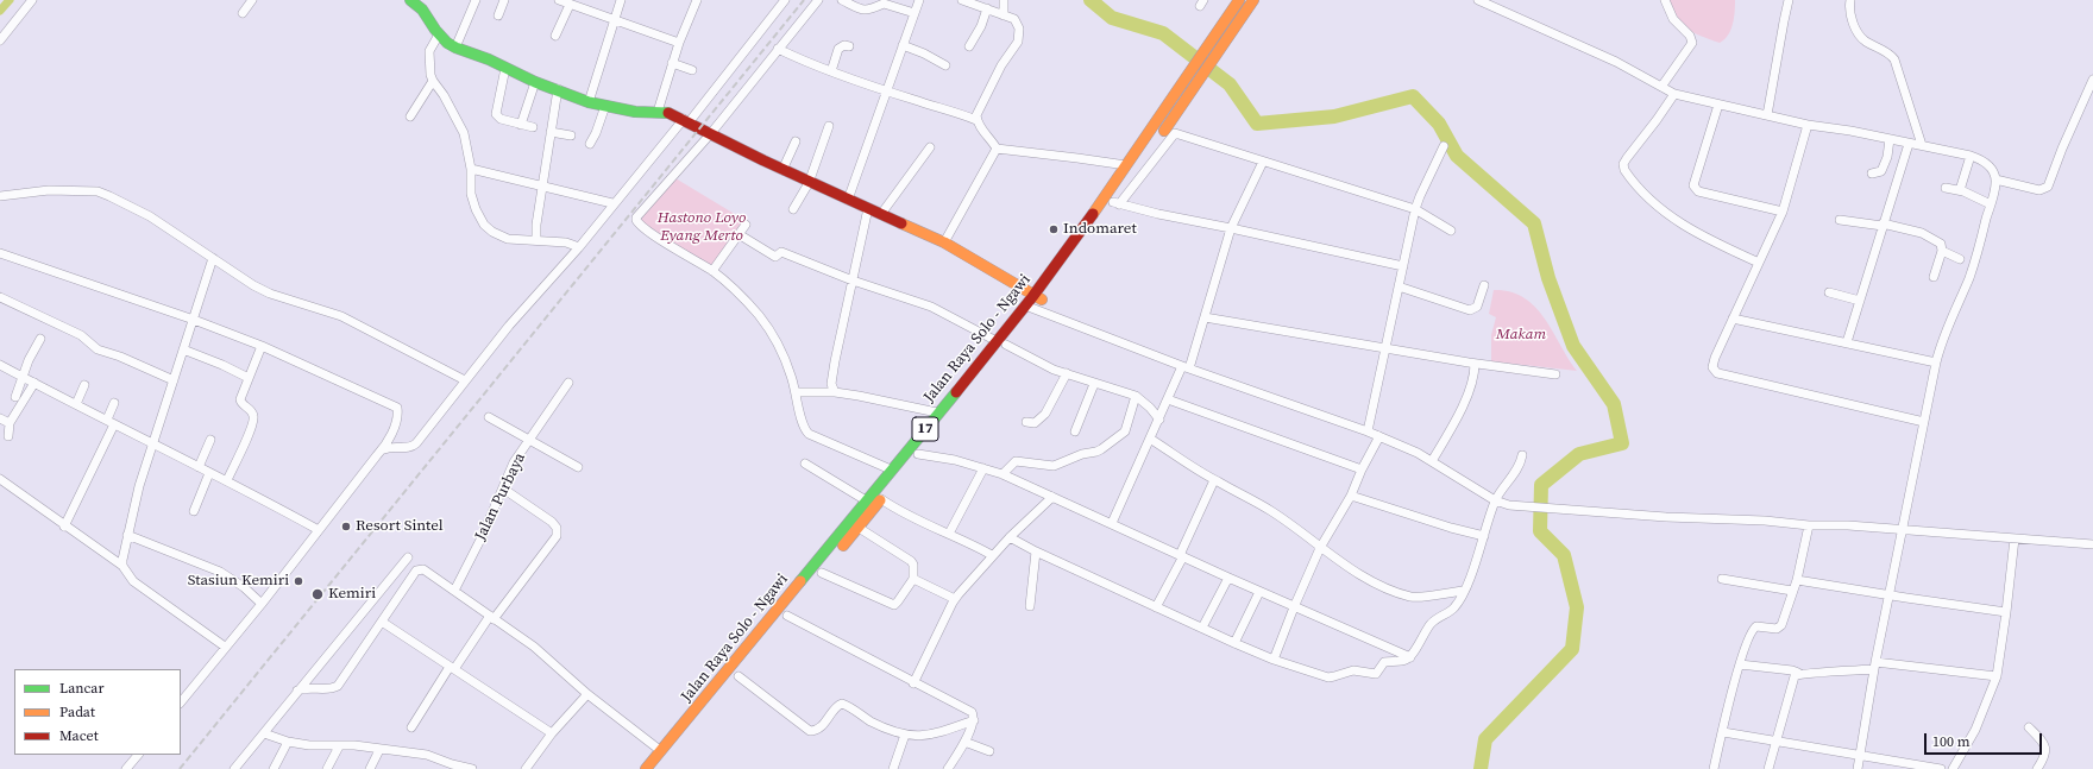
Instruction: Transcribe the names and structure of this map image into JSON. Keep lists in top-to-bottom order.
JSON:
{
  "streets": {
    "main road": ["Jalan Raya Solo - Ngawi", "17"],
    "street": ["Jalan Purbaya"]
  },
  "parks": ["Hastono Loyo Eyang Merto", "Makam"],
  "places": [
    "Indomaret",
    "Resort Sintel",
    "Stasiun Kemiri",
    "Kemiri"
  ],
  "legend": ["Lancar", "Padat", "Macet"],
  "scale_bar": "100 m"
}
